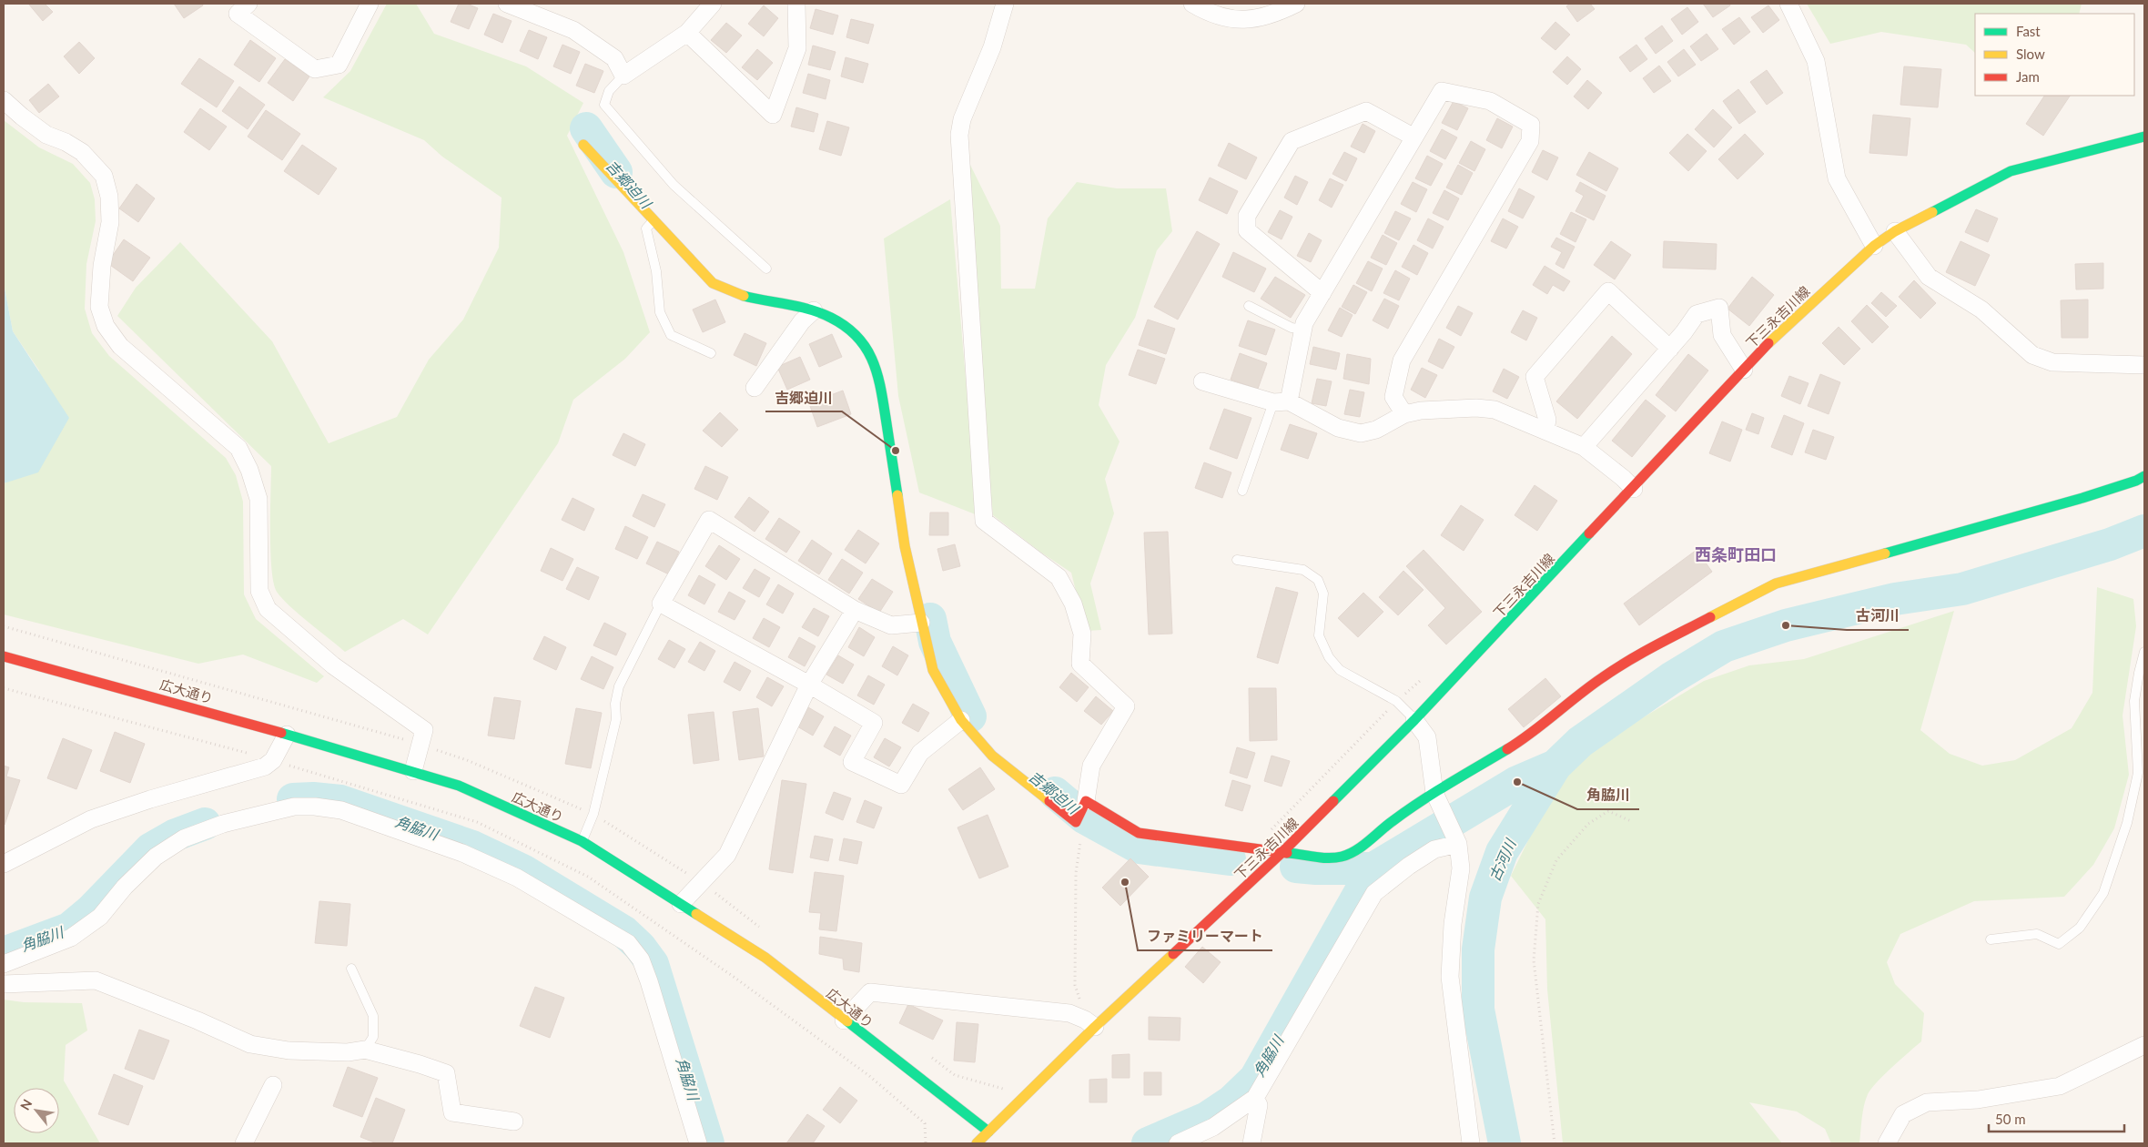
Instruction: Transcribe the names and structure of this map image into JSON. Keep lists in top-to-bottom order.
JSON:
{
  "streets": {
    "street": ["下三永吉川線", "広大通り"]
  },
  "crossings": [
    ["下三永吉川線", "広大通り"]
  ],
  "districts": ["西条町田口"],
  "water": ["吉郷迫川", "角脇川", "古河川"],
  "places": [
    "吉郷迫川",
    "古河川",
    "角脇川",
    "ファミリーマート"
  ],
  "legend": ["Fast", "Slow", "Jam"],
  "scale_bar": "50 m",
  "north": "top left"
}
